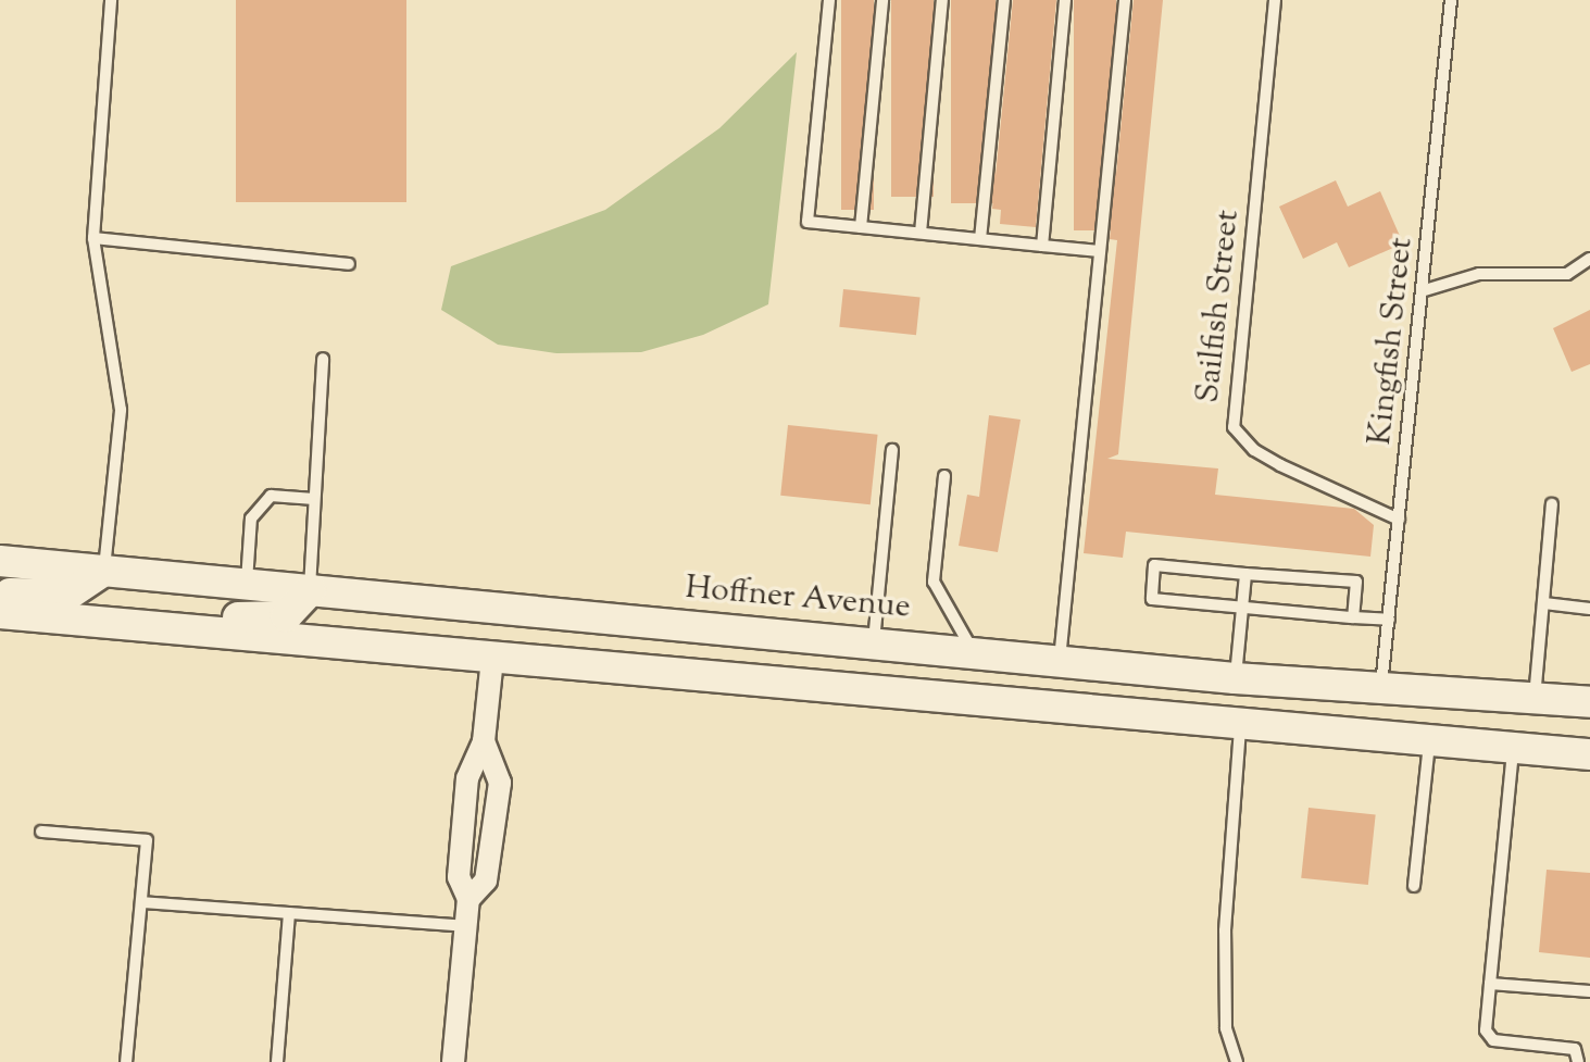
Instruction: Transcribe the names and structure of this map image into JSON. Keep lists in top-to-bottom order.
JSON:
{
  "streets": {
    "main road": ["Hoffner Avenue"],
    "lane": ["Sailfish Street", "Kingfish Street"]
  },
  "crossings": [
    ["Sailfish Street", "Kingfish Street"],
    ["Kingfish Street", "Hoffner Avenue"]
  ]
}
